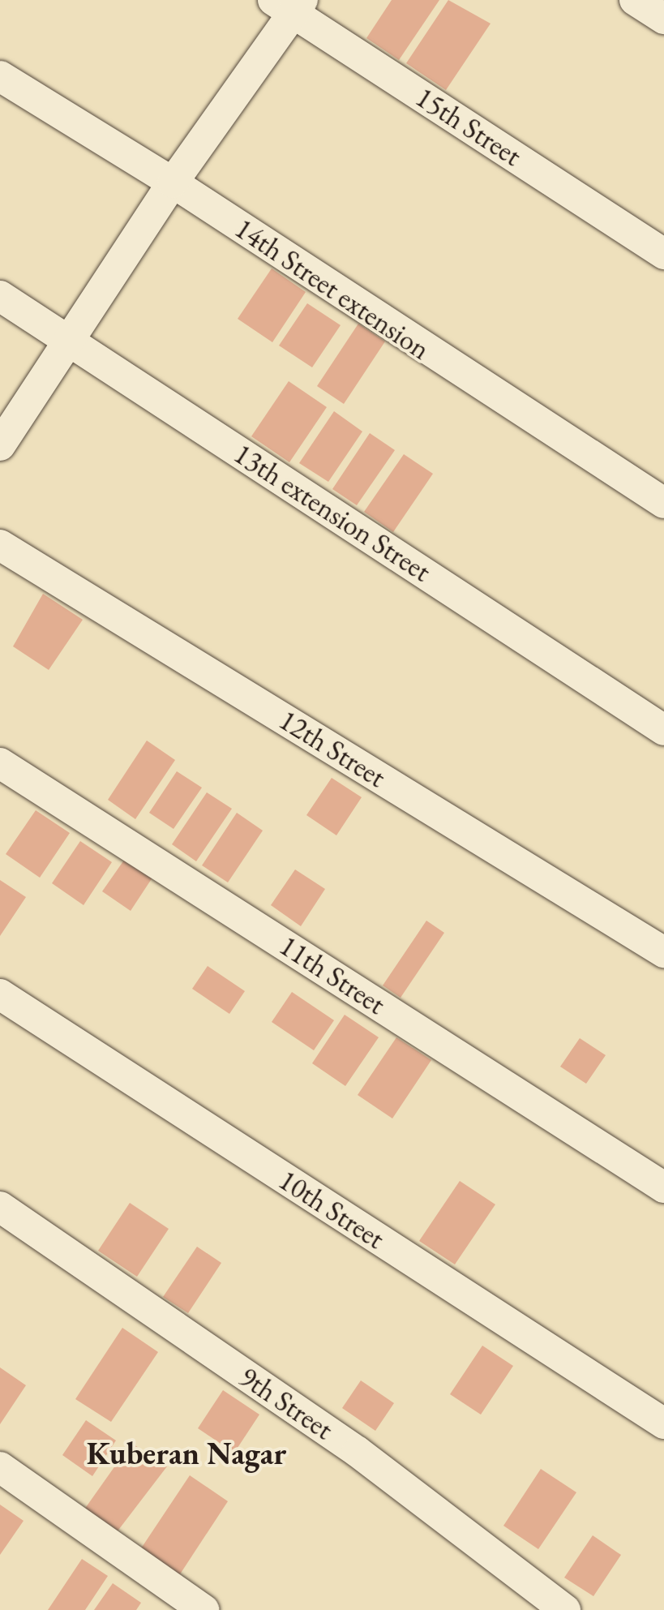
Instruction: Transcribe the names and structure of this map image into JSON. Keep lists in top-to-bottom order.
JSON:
{
  "streets": {
    "street": [
      "15th Street",
      "14th Street extension",
      "13th extension Street",
      "12th Street",
      "11th Street",
      "10th Street",
      "9th Street"
    ]
  },
  "districts": ["Kuberan Nagar"]
}
